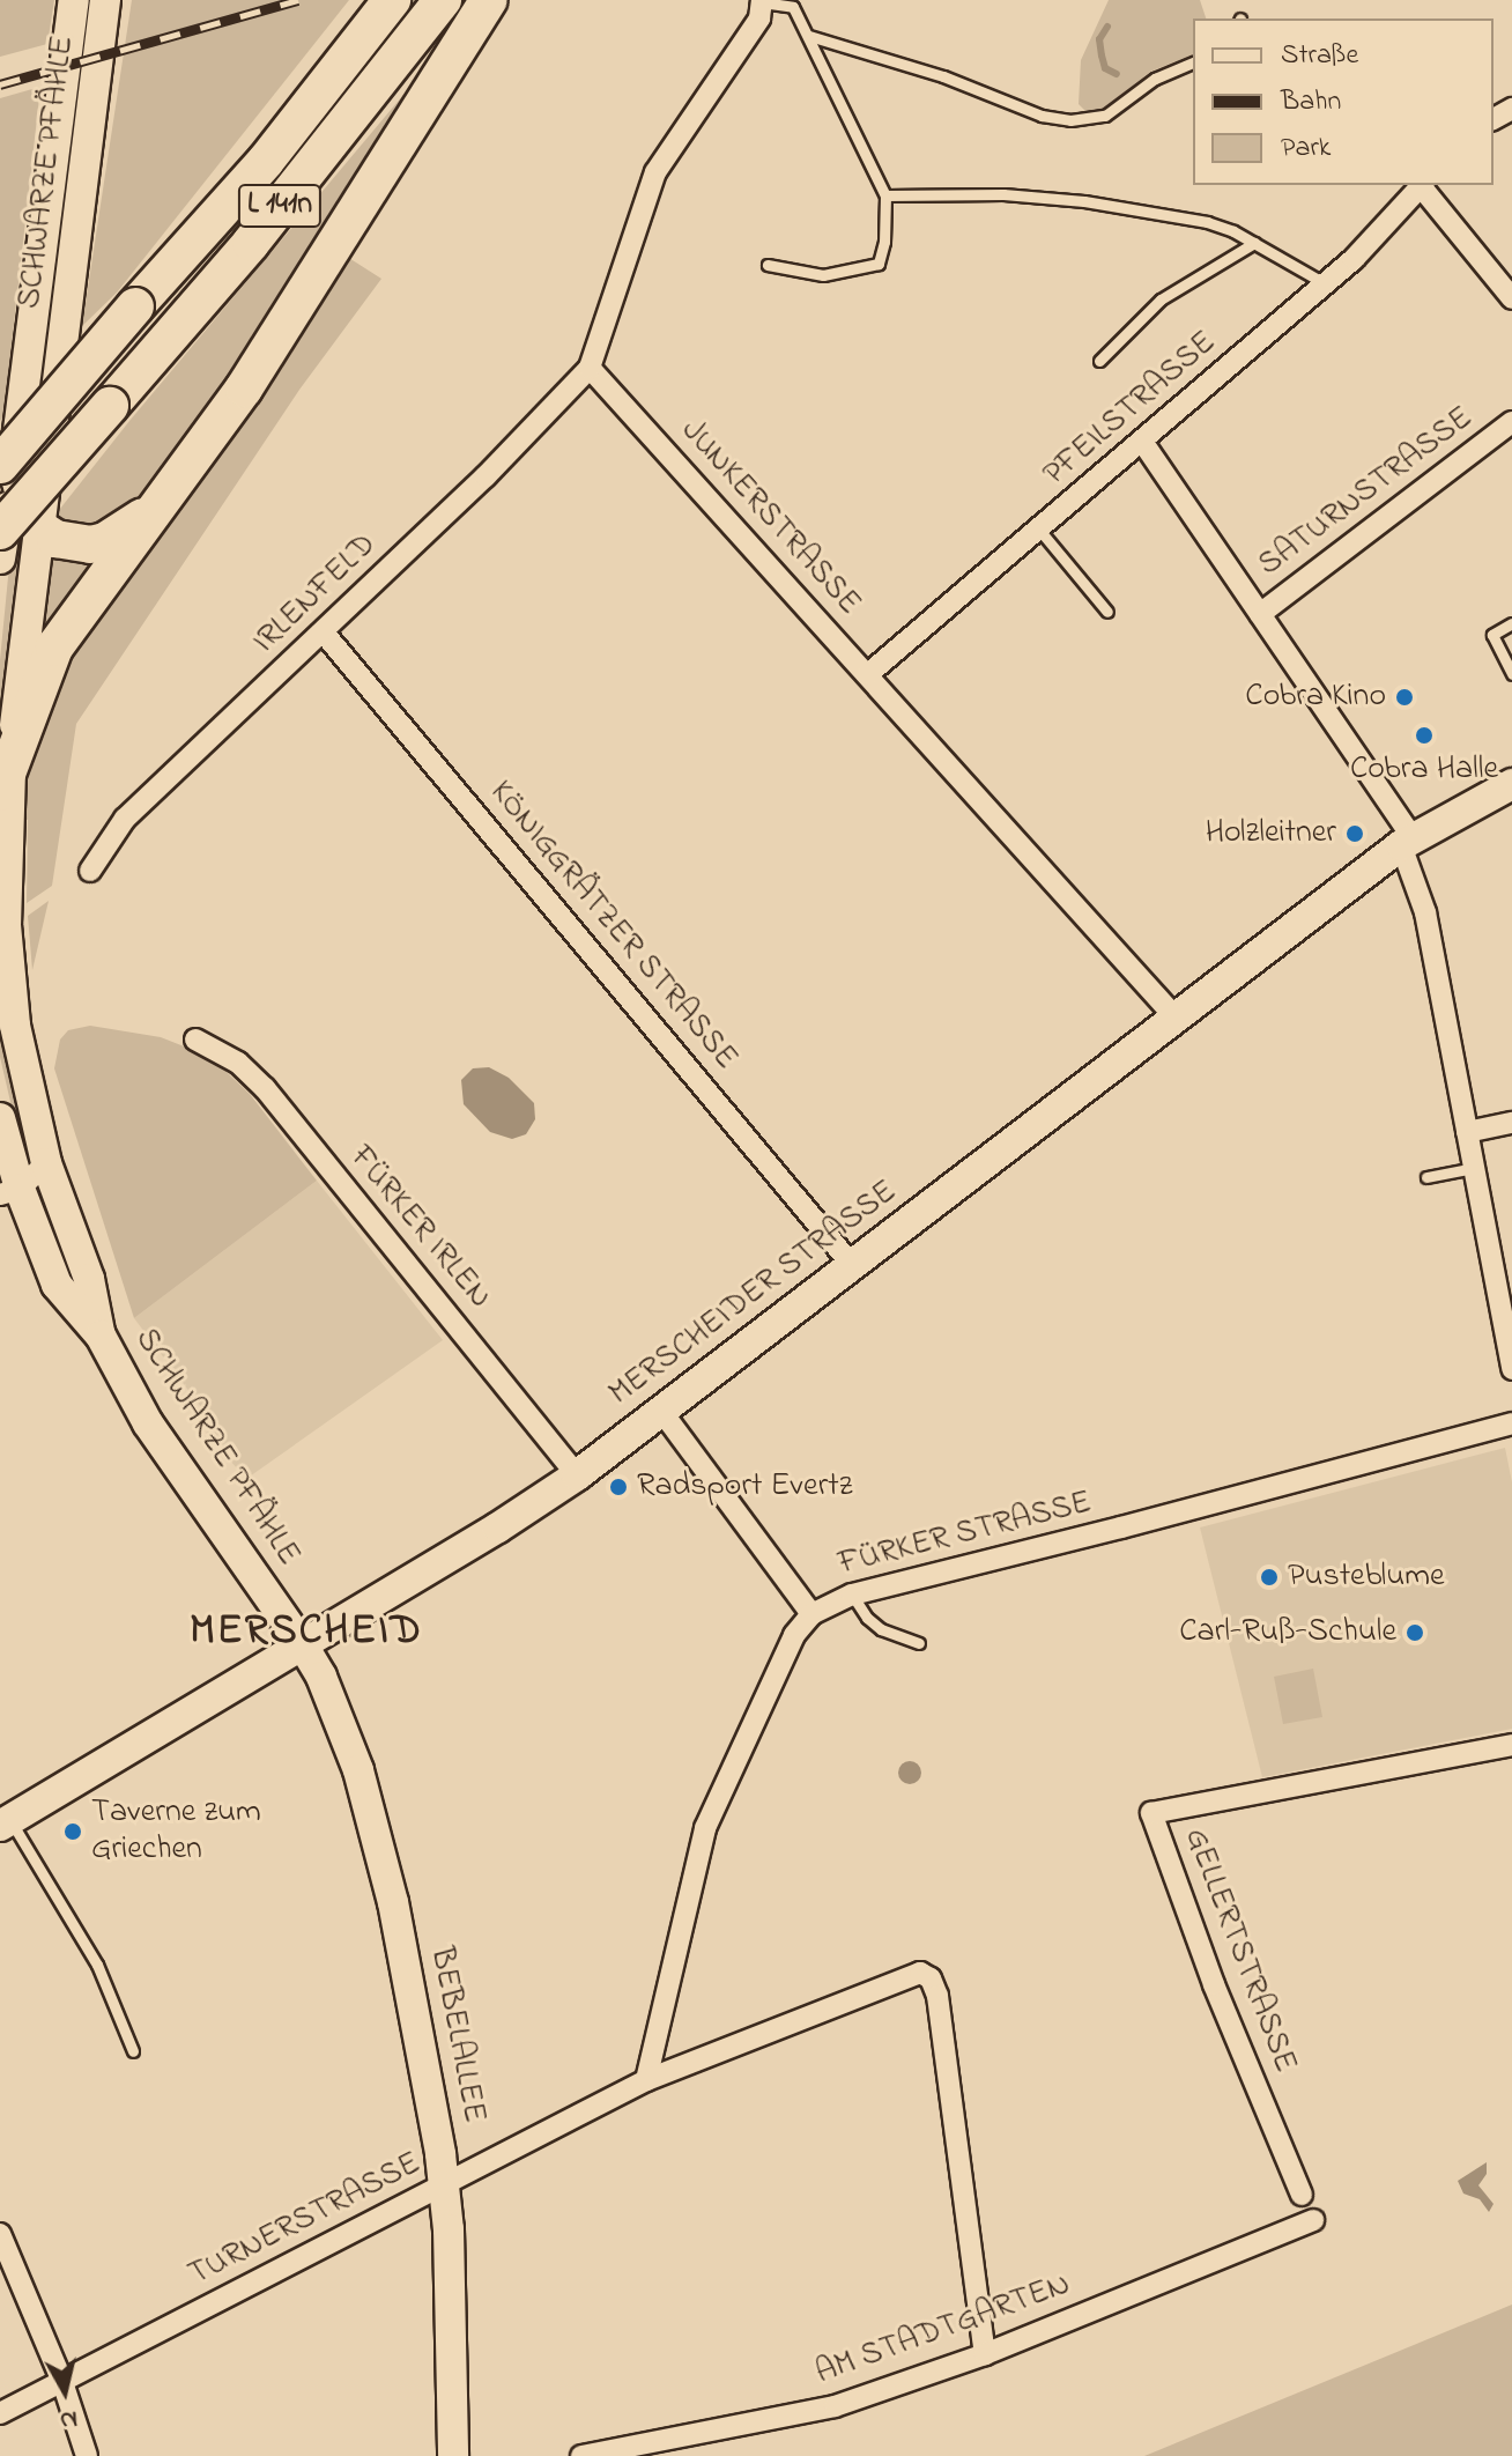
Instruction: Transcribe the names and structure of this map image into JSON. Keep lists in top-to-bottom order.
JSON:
{
  "streets": {
    "highway": ["L 141n"],
    "main road": ["SCHWARZE PFÄHLE", "MERSCHEIDER STRASSE", "BEBELALLEE"],
    "street": [
      "PFEILSTRASSE",
      "SATURNSTRASSE",
      "JUNKERSTRASSE",
      "IRLENFELD",
      "KÖNIGGRÄTZER STRASSE",
      "FÜRKER IRLEN",
      "FÜRKER STRASSE",
      "GELLERTSTRASSE",
      "TURNERSTRASSE",
      "AM STADTGARTEN"
    ]
  },
  "crossings": [
    ["SCHWARZE PFÄHLE", "L 141n"],
    ["SCHWARZE PFÄHLE", "MERSCHEIDER STRASSE"],
    ["SCHWARZE PFÄHLE", "BEBELALLEE"],
    ["PFEILSTRASSE", "JUNKERSTRASSE"],
    ["JUNKERSTRASSE", "IRLENFELD"],
    ["JUNKERSTRASSE", "MERSCHEIDER STRASSE"],
    ["IRLENFELD", "KÖNIGGRÄTZER STRASSE"],
    ["KÖNIGGRÄTZER STRASSE", "MERSCHEIDER STRASSE"],
    ["FÜRKER IRLEN", "MERSCHEIDER STRASSE"],
    ["MERSCHEIDER STRASSE", "BEBELALLEE"],
    ["FÜRKER STRASSE", "TURNERSTRASSE"],
    ["BEBELALLEE", "TURNERSTRASSE"],
    ["TURNERSTRASSE", "AM STADTGARTEN"]
  ],
  "districts": ["MERSCHEID"],
  "places": [
    "Cobra Kino",
    "Cobra Halle",
    "Holzleitner",
    "Radsport Evertz",
    "Pusteblume",
    "Carl-Ruß-Schule",
    "Taverne zum Griechen"
  ],
  "legend": ["Straße", "Bahn", "Park"],
  "north": "bottom"
}
